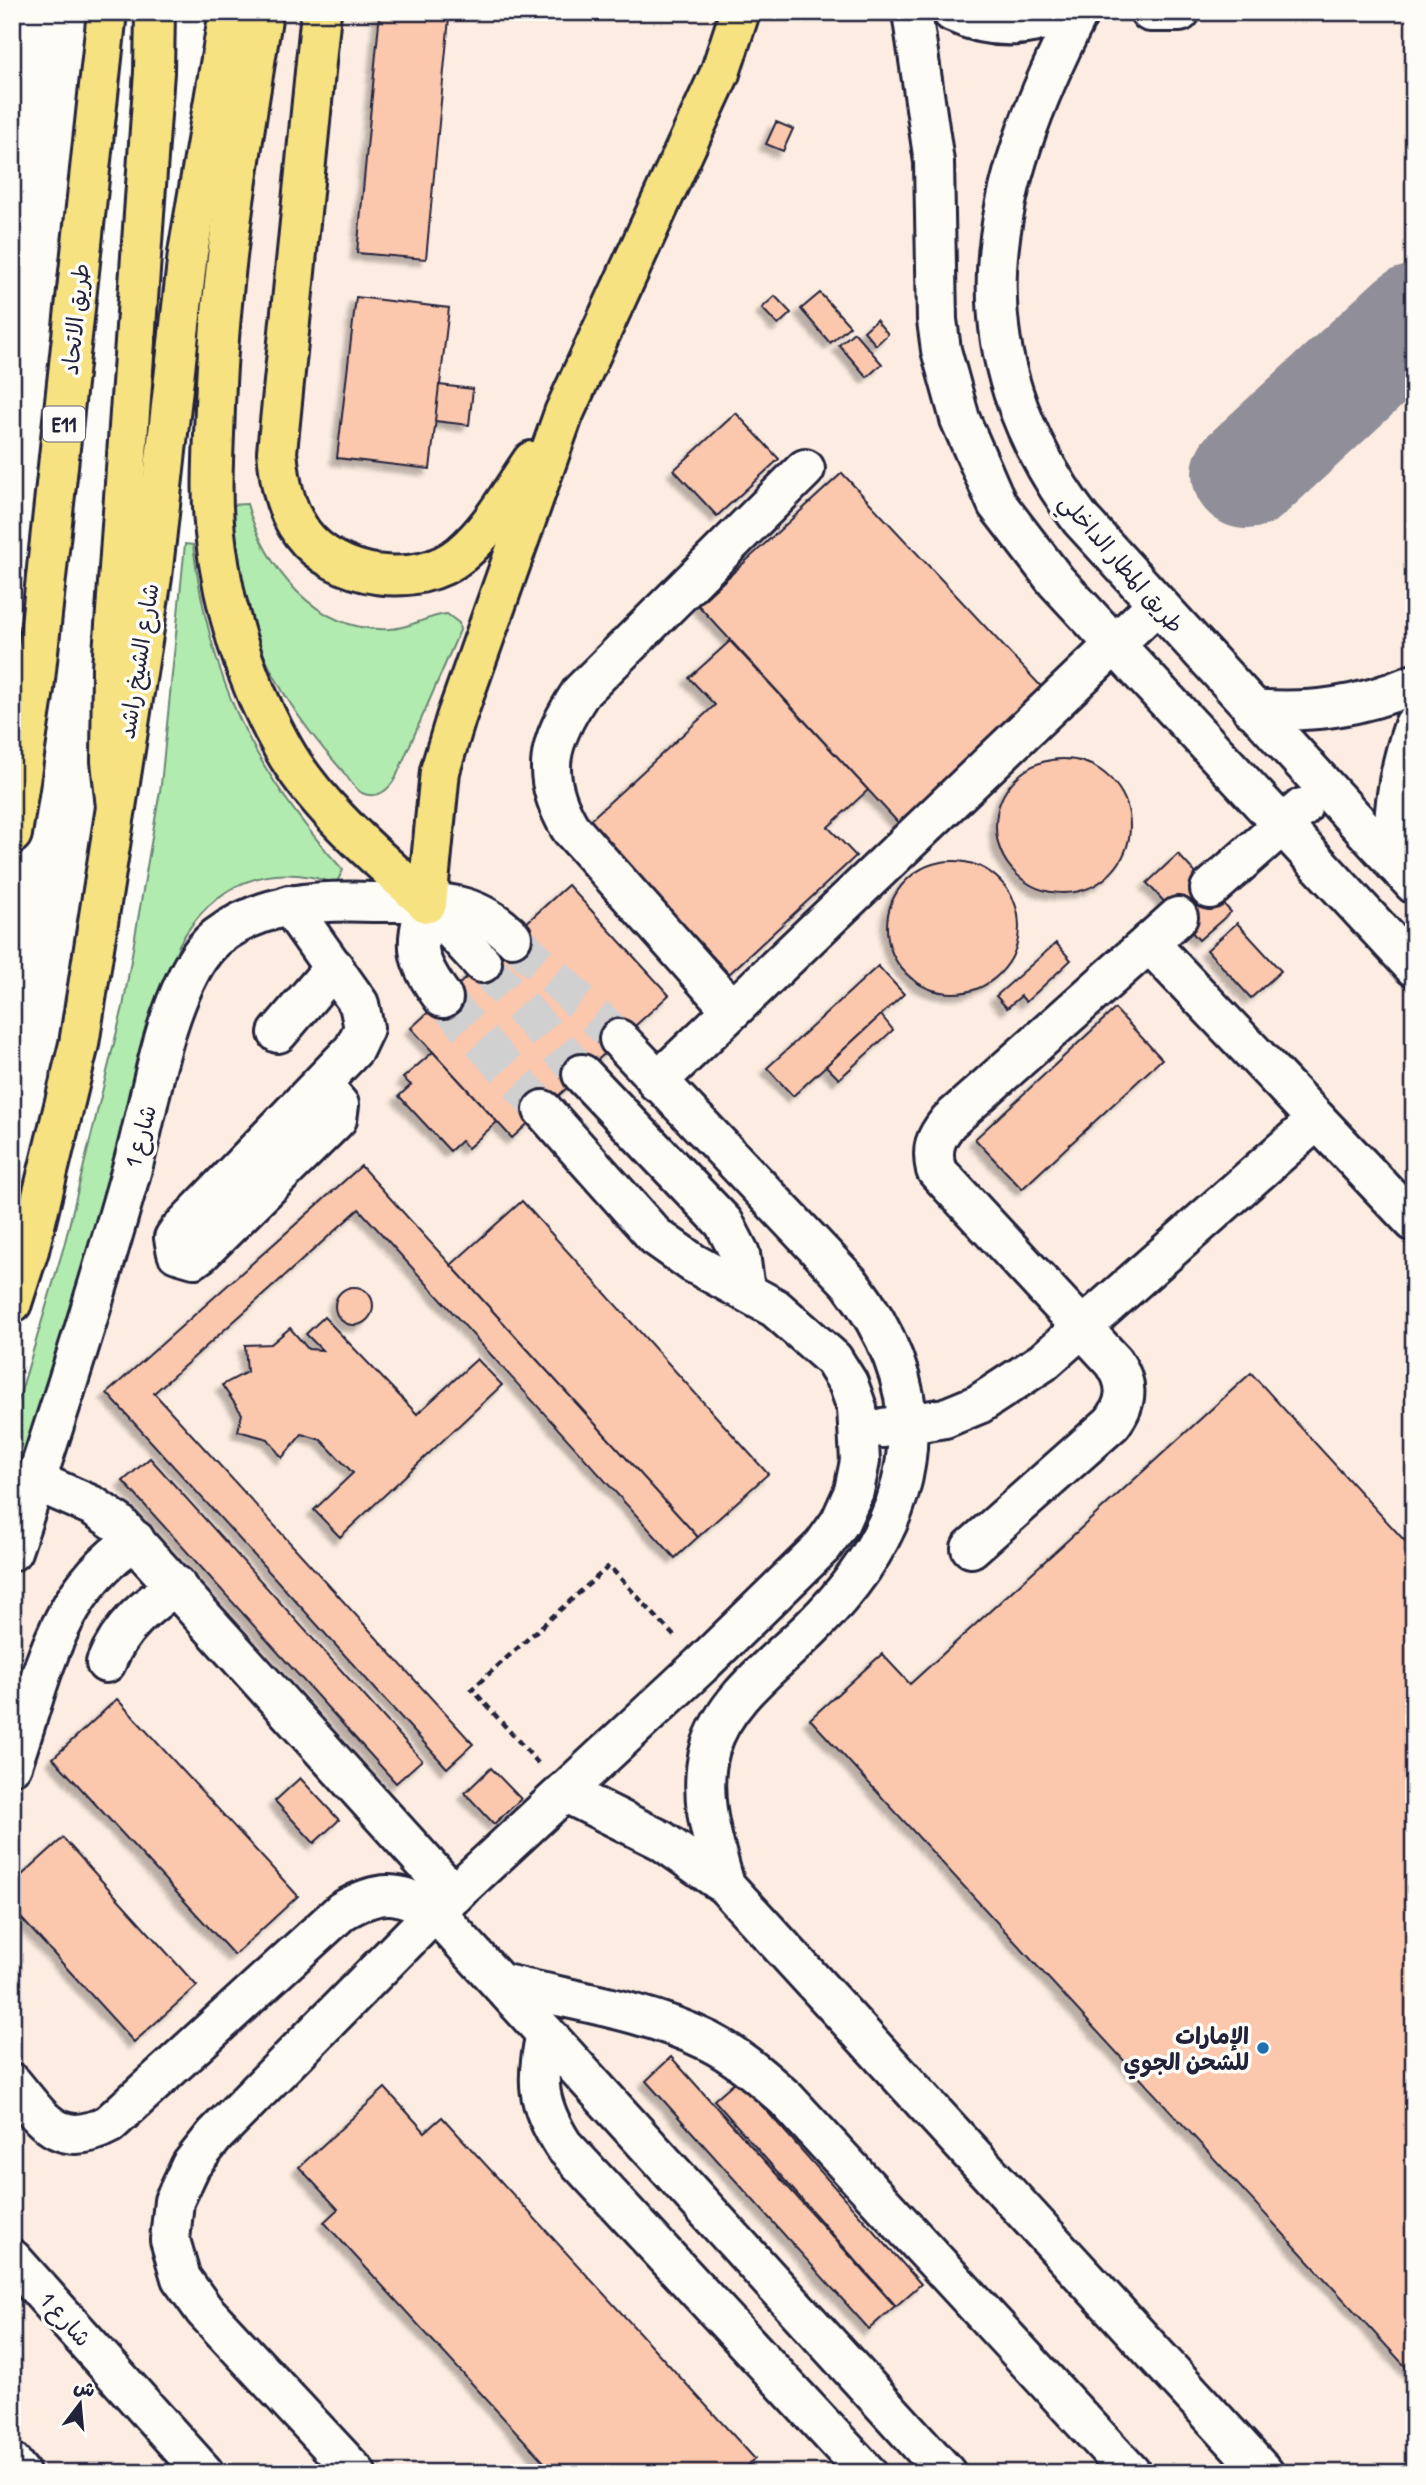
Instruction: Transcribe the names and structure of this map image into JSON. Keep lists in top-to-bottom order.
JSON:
{
  "streets": {
    "main road": ["طريق الاتحاد", "E11", "شارع الشيخ راشد"],
    "street": ["طريق المطار الداخلي", "شارع 1"]
  },
  "places": ["الإمارات للشحن الجوي"],
  "north": "top"
}
